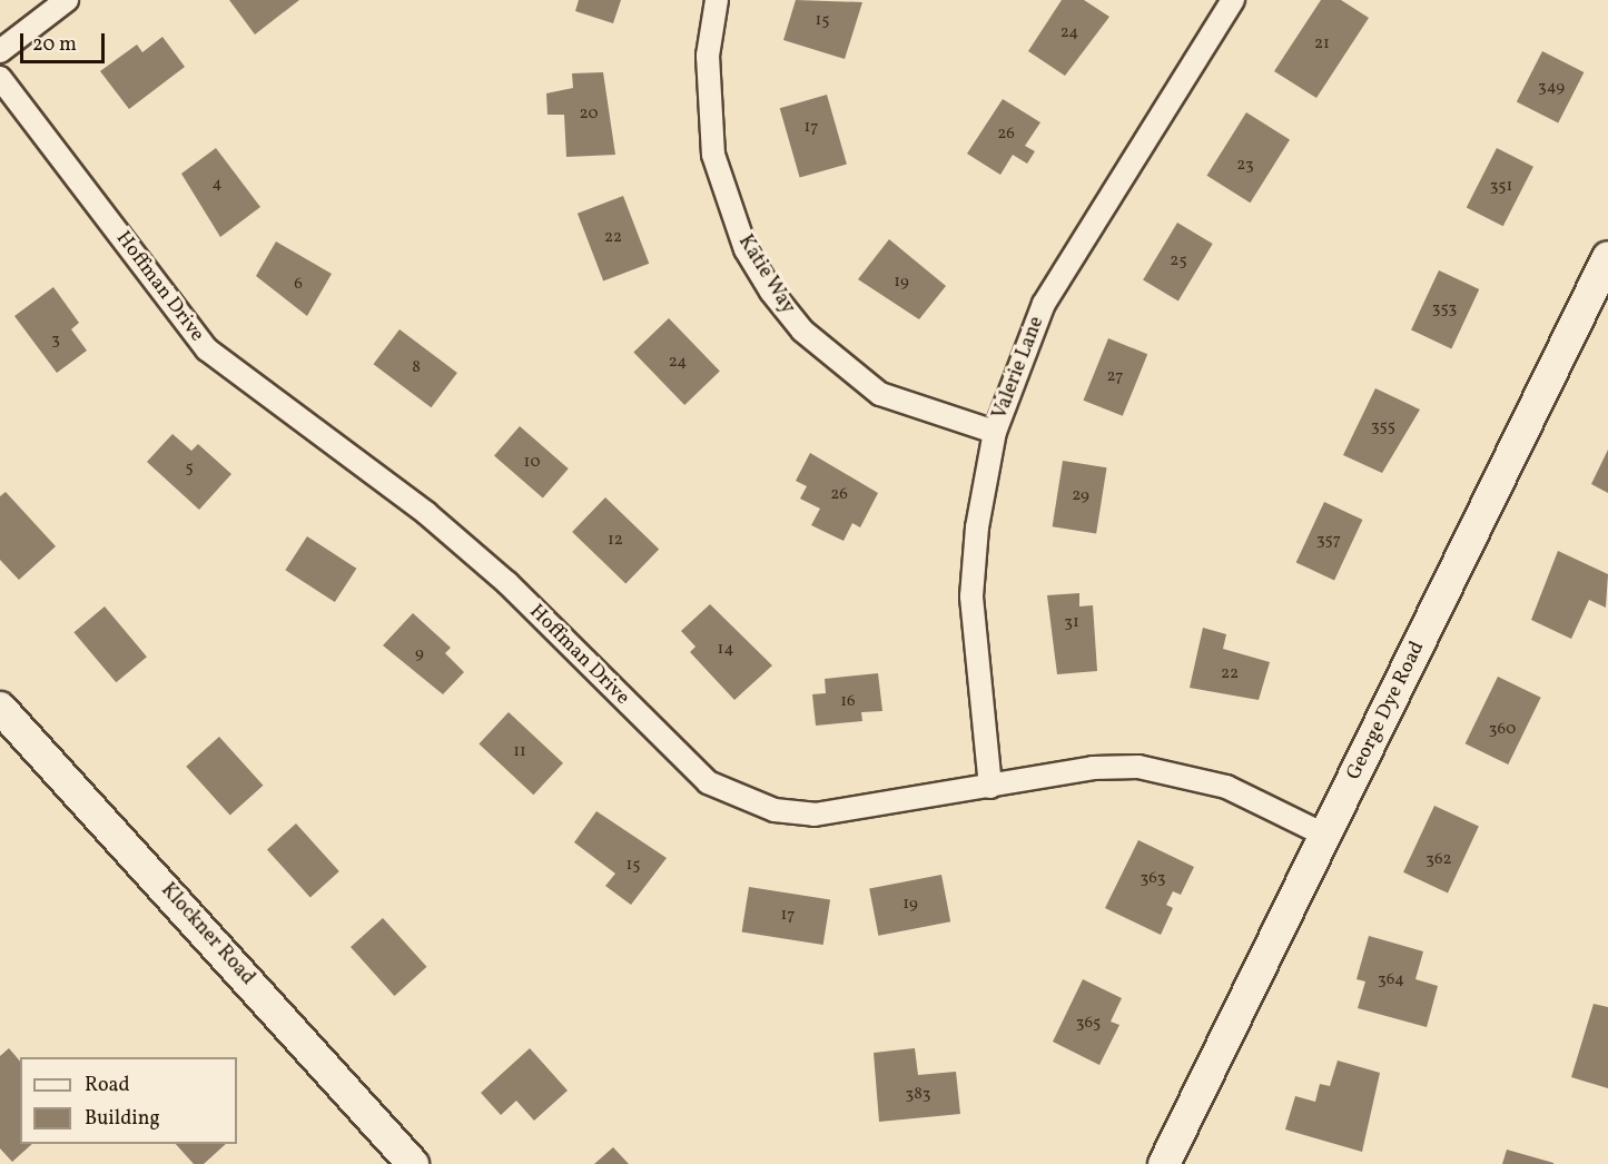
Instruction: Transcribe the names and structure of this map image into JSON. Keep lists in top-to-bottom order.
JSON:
{
  "streets": {
    "street": [
      "Katie Way",
      "Hoffman Drive",
      "Valerie Lane",
      "George Dye Road",
      "Klockner Road"
    ]
  },
  "crossings": [
    ["Katie Way", "Valerie Lane"],
    ["Hoffman Drive", "Valerie Lane"],
    ["Hoffman Drive", "George Dye Road"]
  ],
  "house_numbers": [
    "15",
    "24",
    "21",
    "349",
    "20",
    "17",
    "26",
    "23",
    "4",
    "351",
    "22",
    "25",
    "19",
    "6",
    "353",
    "3",
    "24",
    "8",
    "27",
    "355",
    "10",
    "5",
    "26",
    "29",
    "12",
    "357",
    "31",
    "14",
    "9",
    "22",
    "16",
    "360",
    "11",
    "362",
    "15",
    "363",
    "19",
    "17",
    "364",
    "365",
    "383"
  ],
  "legend": ["Road", "Building"],
  "scale_bar": "20 m"
}
